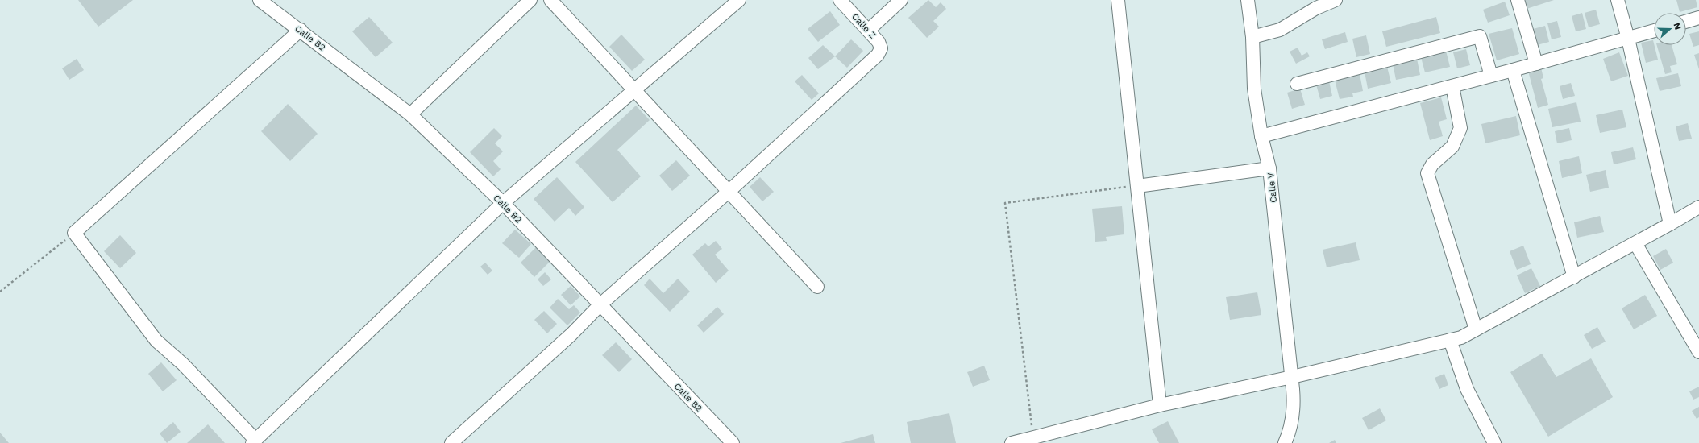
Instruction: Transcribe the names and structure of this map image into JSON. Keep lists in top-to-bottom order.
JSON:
{
  "streets": {
    "street": ["Calle Z", "Calle B2", "Calle V"]
  },
  "north": "right"
}
